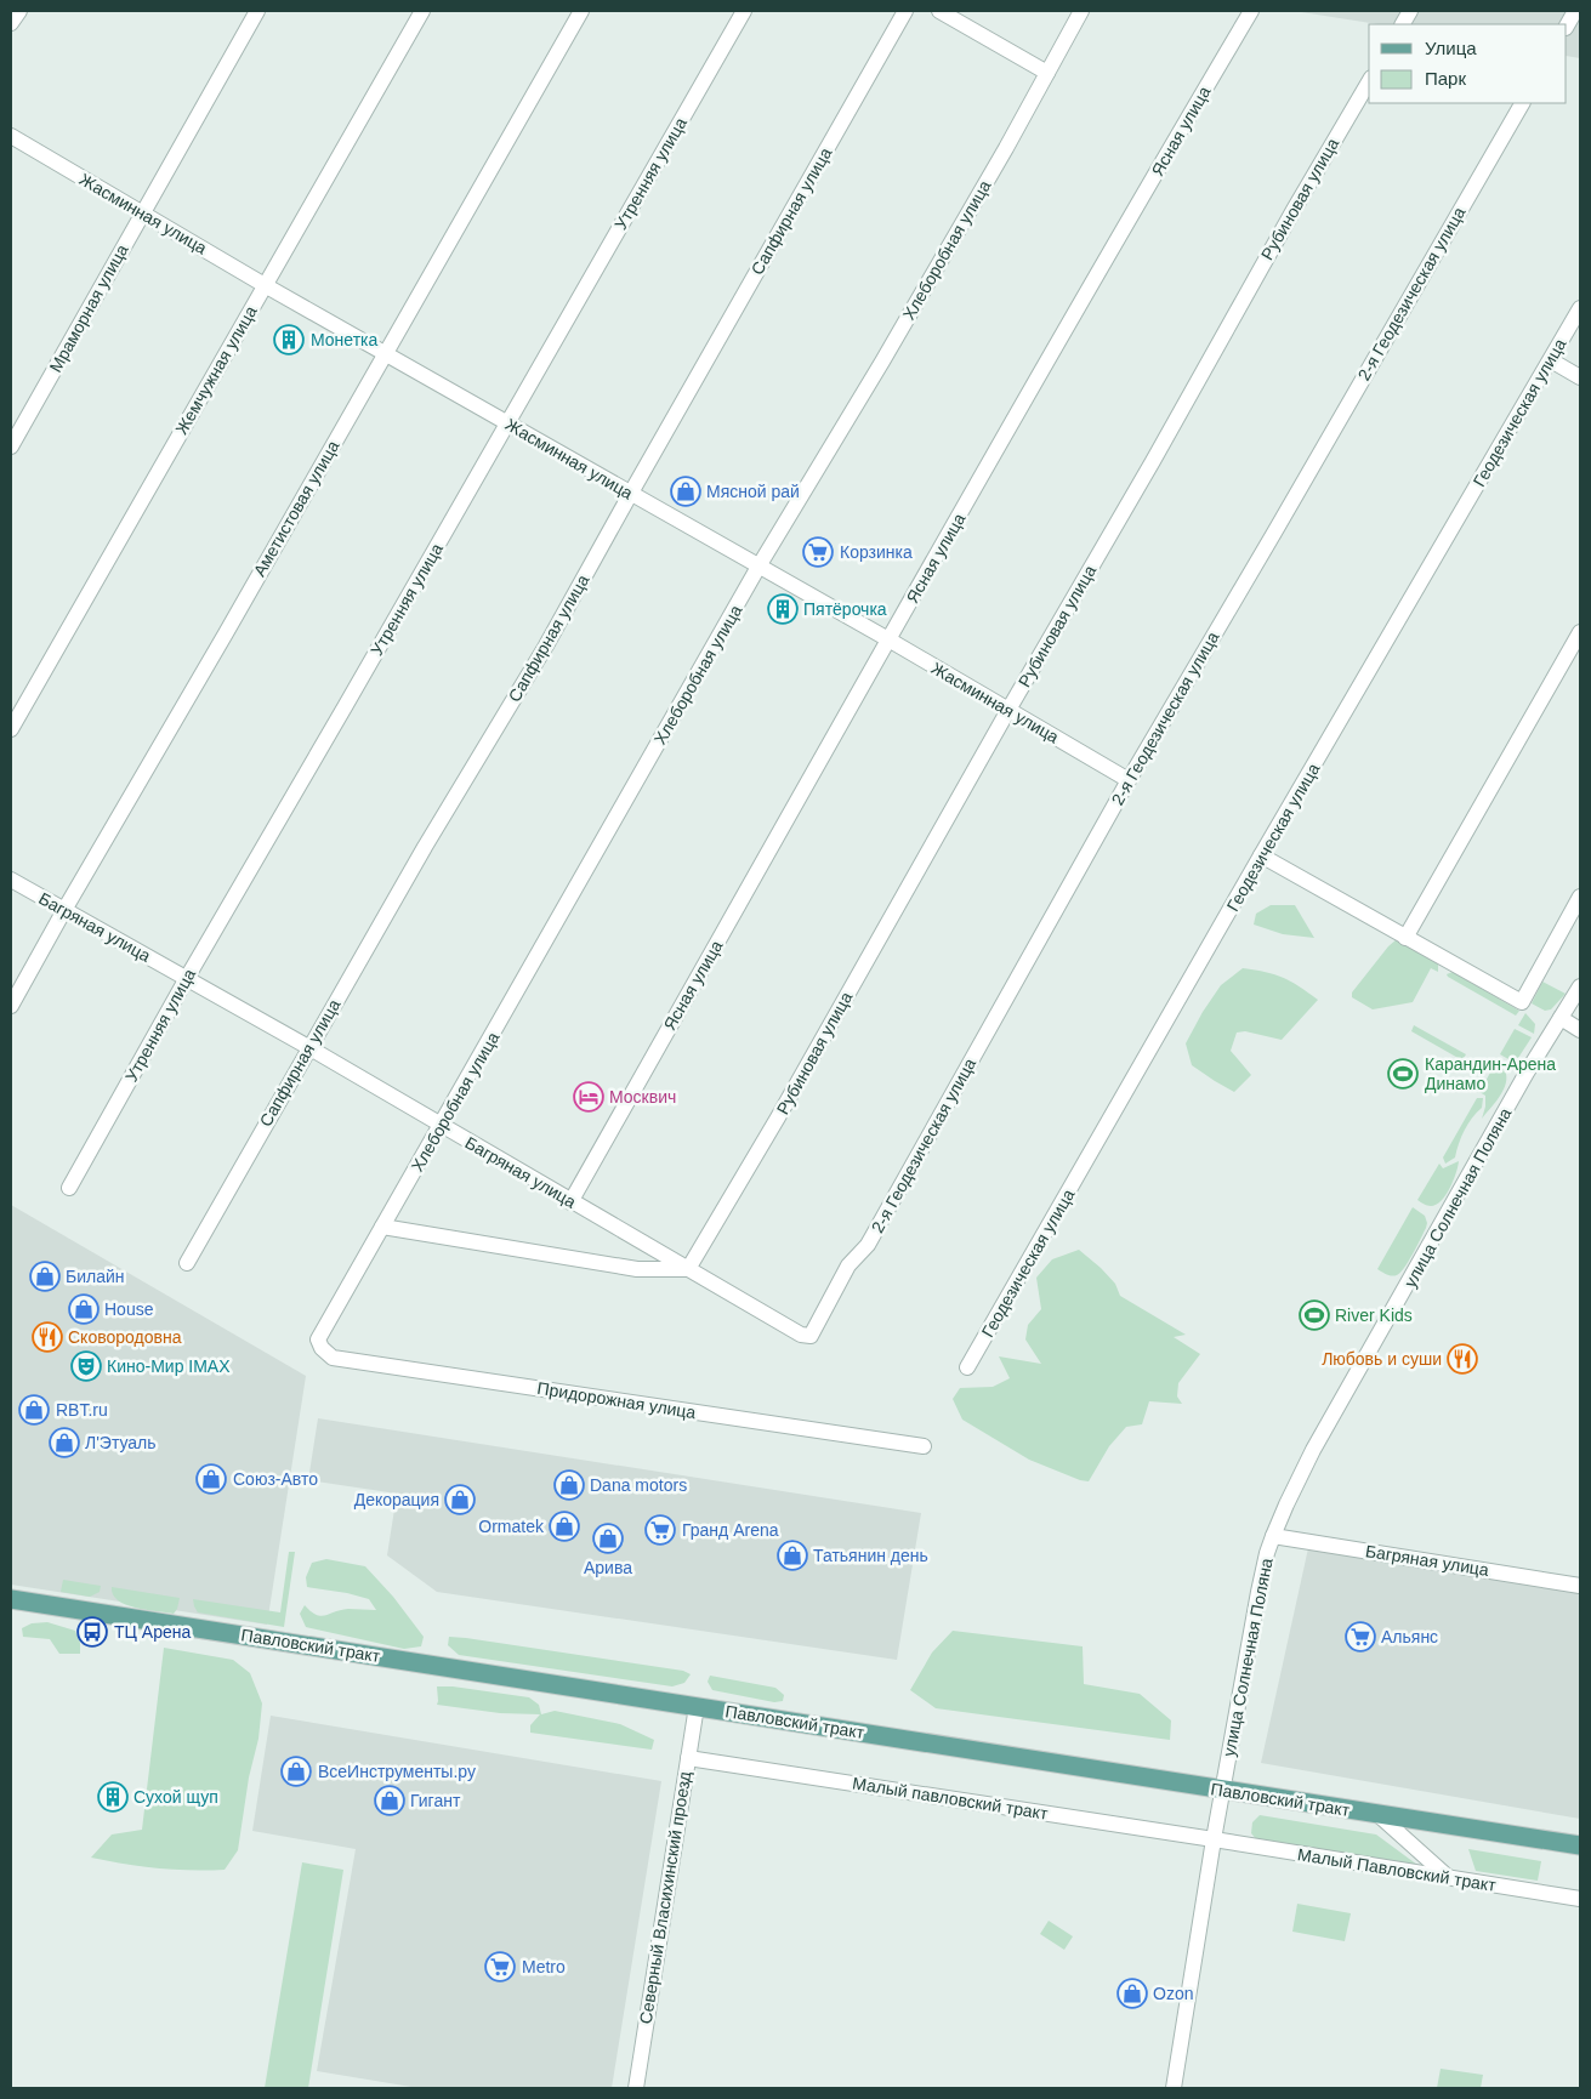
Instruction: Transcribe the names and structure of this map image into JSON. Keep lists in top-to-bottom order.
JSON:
{
  "streets": {
    "main road": ["Павловский тракт"],
    "street": [
      "Ясная улица",
      "Утренняя улица",
      "Рубиновая улица",
      "Сапфирная улица",
      "Жасминная улица",
      "Хлеборобная улица",
      "2-я Геодезическая улица",
      "Мраморная улица",
      "Жемчужная улица",
      "Геодезическая улица",
      "Аметистовая улица",
      "Багряная улица",
      "улица Солнечная Поляна",
      "Придорожная улица",
      "Малый павловский тракт",
      "Малый Павловский тракт",
      "Северный Власихинский проезд"
    ]
  },
  "crossings": [
    ["Ясная улица", "Жасминная улица"],
    ["Ясная улица", "Багряная улица"],
    ["Утренняя улица", "Жасминная улица"],
    ["Утренняя улица", "Багряная улица"],
    ["Рубиновая улица", "Жасминная улица"],
    ["Рубиновая улица", "Багряная улица"],
    ["Сапфирная улица", "Жасминная улица"],
    ["Сапфирная улица", "Багряная улица"],
    ["Жасминная улица", "Хлеборобная улица"],
    ["Жасминная улица", "2-я Геодезическая улица"],
    ["Жасминная улица", "Мраморная улица"],
    ["Жасминная улица", "Жемчужная улица"],
    ["Жасминная улица", "Аметистовая улица"],
    ["Хлеборобная улица", "Багряная улица"],
    ["Хлеборобная улица", "Придорожная улица"],
    ["2-я Геодезическая улица", "Багряная улица"],
    ["Аметистовая улица", "Багряная улица"],
    ["Багряная улица", "улица Солнечная Поляна"],
    ["улица Солнечная Поляна", "Павловский тракт"],
    ["улица Солнечная Поляна", "Малый павловский тракт"],
    ["улица Солнечная Поляна", "Малый Павловский тракт"],
    ["Павловский тракт", "Северный Власихинский проезд"],
    ["Малый павловский тракт", "Малый Павловский тракт"],
    ["Малый павловский тракт", "Северный Власихинский проезд"]
  ],
  "places": {
    "building": ["Монетка", "Пятёрочка", "Сухой щуп"],
    "shop": [
      "Мясной рай",
      "Билайн",
      "House",
      "RBT.ru",
      "Л'Этуаль",
      "Союз-Авто",
      "Dana motors",
      "Декорация",
      "Ormatek",
      "Арива",
      "Татьянин день",
      "ВсеИнструменты.ру",
      "Гигант",
      "Ozon"
    ],
    "supermarket": [
      "Корзинка",
      "Гранд Arena",
      "Альянс",
      "Metro"
    ],
    "sports": ["Карандин-Арена Динамо", "River Kids"],
    "hotel": ["Москвич"],
    "restaurant": ["Сковородовна", "Любовь и суши"],
    "theatre": ["Кино-Мир IMAX"],
    "bus stop": ["ТЦ Арена"]
  },
  "legend": ["Улица", "Парк"]
}
